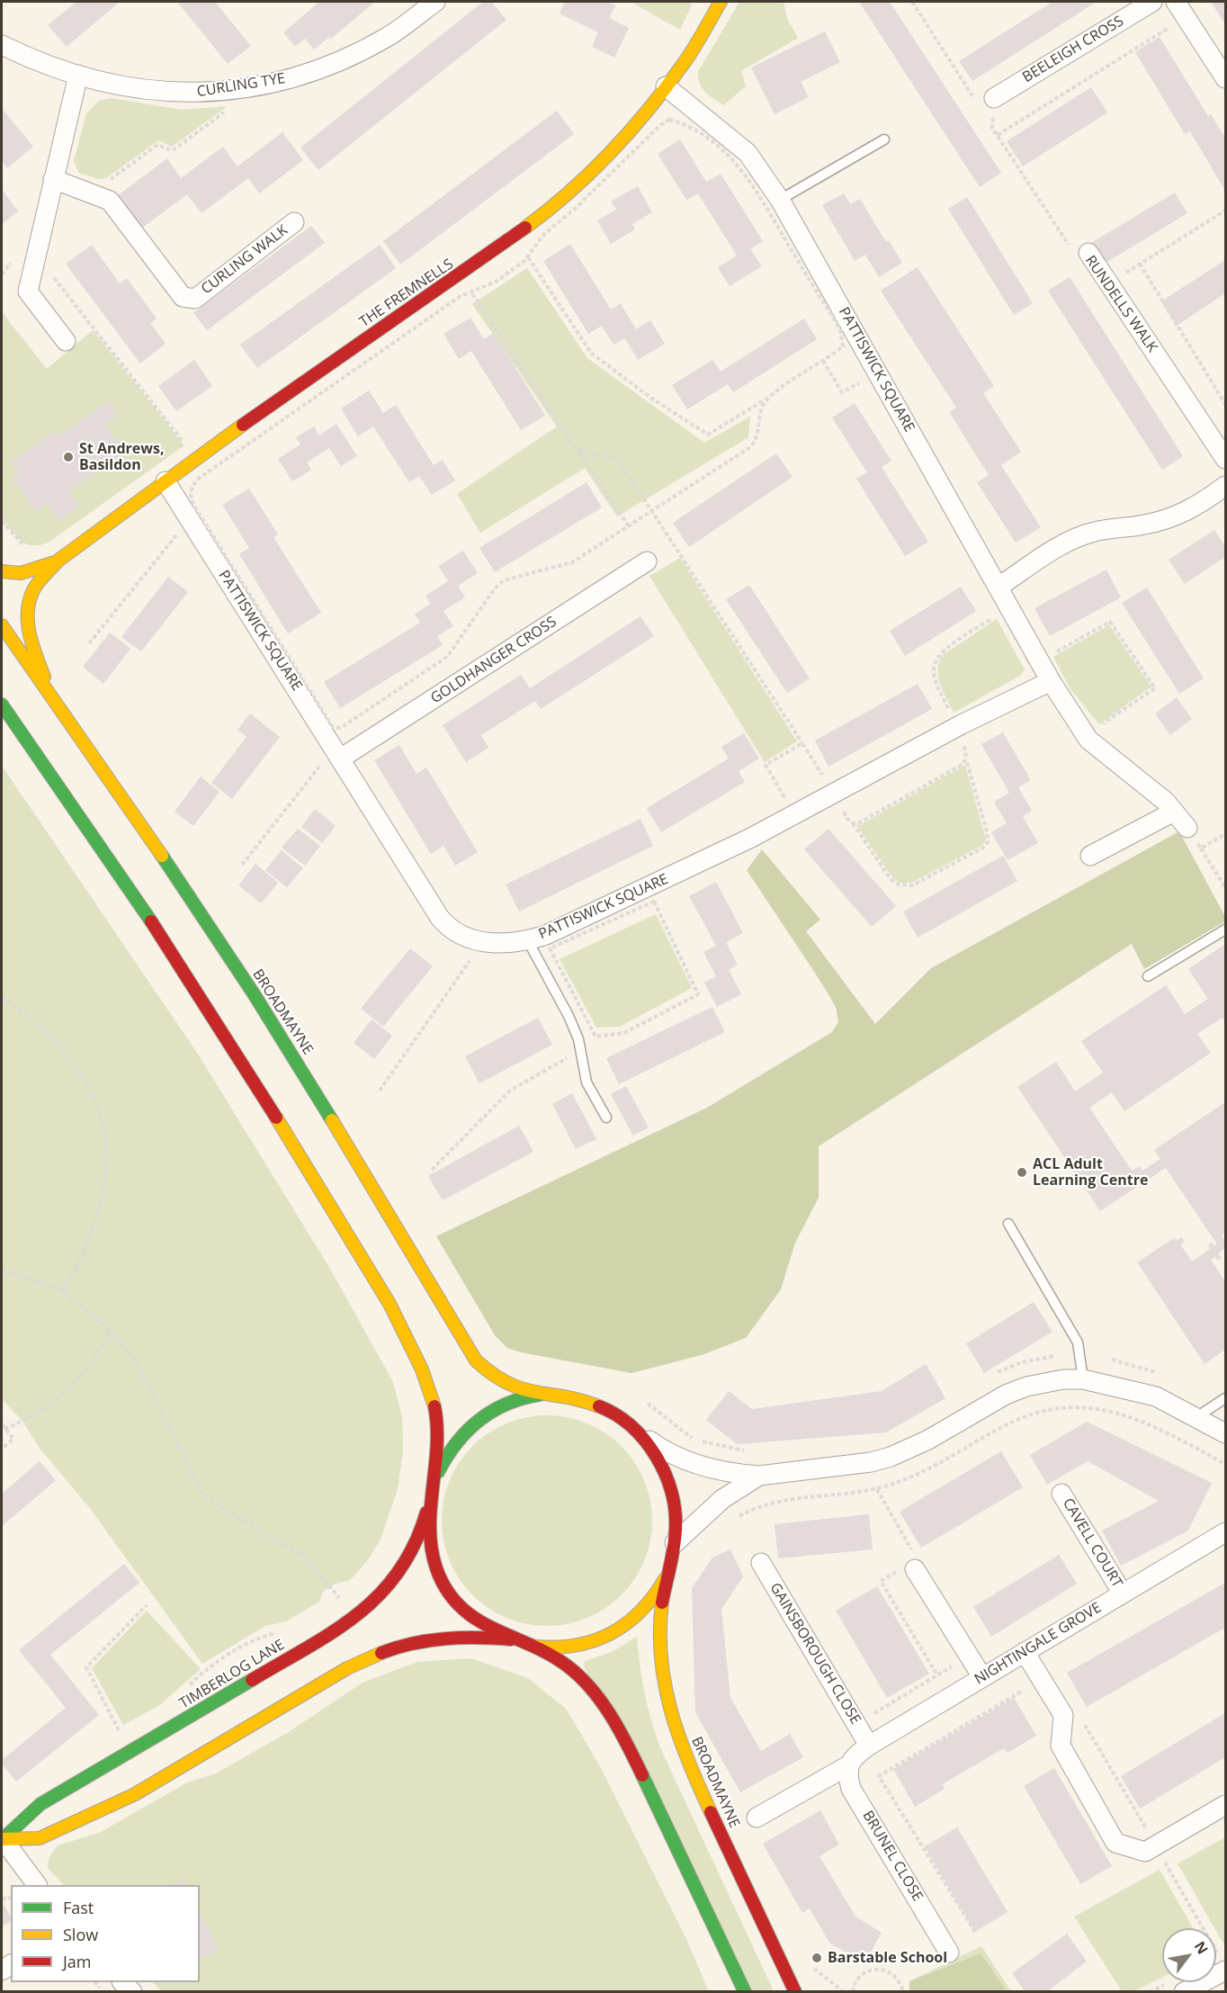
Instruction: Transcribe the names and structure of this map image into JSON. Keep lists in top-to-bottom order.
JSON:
{
  "streets": {
    "main road": ["THE FREMNELLS", "BROADMAYNE", "TIMBERLOG LANE"],
    "street": [
      "BEELEIGH CROSS",
      "CURLING TYE",
      "CURLING WALK",
      "RUNDELLS WALK",
      "PATTISWICK SQUARE",
      "GOLDHANGER CROSS",
      "CAVELL COURT",
      "NIGHTINGALE GROVE",
      "GAINSBOROUGH CLOSE",
      "BRUNEL CLOSE"
    ]
  },
  "crossings": [
    ["THE FREMNELLS", "PATTISWICK SQUARE"],
    ["THE FREMNELLS", "BROADMAYNE"],
    ["PATTISWICK SQUARE", "GOLDHANGER CROSS"],
    ["BROADMAYNE", "TIMBERLOG LANE"],
    ["CAVELL COURT", "NIGHTINGALE GROVE"],
    ["NIGHTINGALE GROVE", "GAINSBOROUGH CLOSE"],
    ["NIGHTINGALE GROVE", "BRUNEL CLOSE"]
  ],
  "places": ["St Andrews, Basildon", "ACL Adult Learning Centre", "Barstable School"],
  "legend": ["Fast", "Slow", "Jam"],
  "north": "top right"
}
